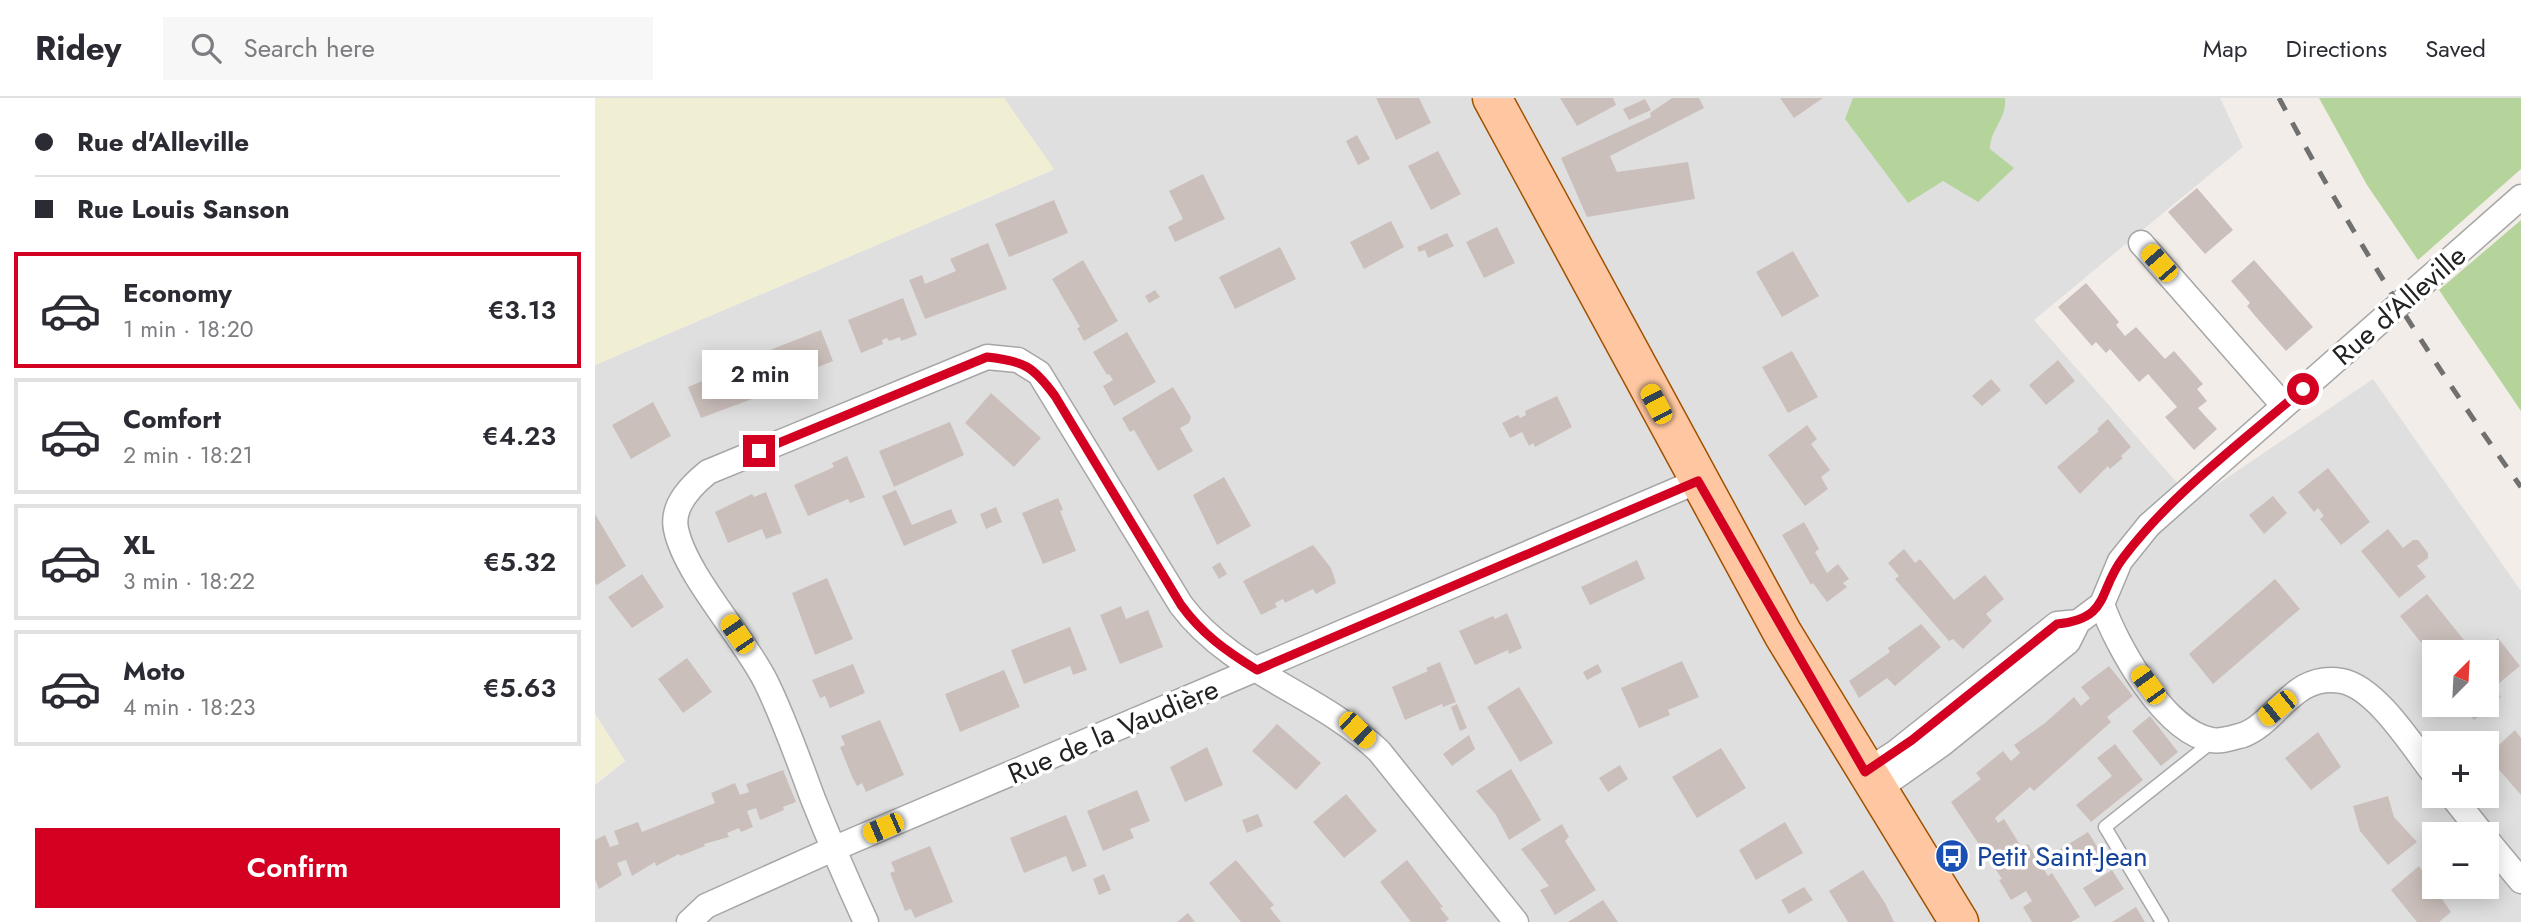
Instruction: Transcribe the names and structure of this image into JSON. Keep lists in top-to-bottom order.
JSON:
{
  "streets": {
    "street": ["Rue d'Alleville", "Rue de la Vaudière"]
  },
  "places": {
    "bus stop": ["Petit Saint-Jean"]
  },
  "north": "top right",
  "page": {
    "header": "Ridey",
    "search": "Search here",
    "nav": ["Map", "Directions", "Saved"],
    "banner": ["Rue d'Alleville", "Rue Louis Sanson"],
    "list": [
      {
        "name": "Economy",
        "note": "1 min · 18:20",
        "value": "€3.13"
      },
      {
        "name": "Comfort",
        "note": "2 min · 18:21",
        "value": "€4.23"
      },
      {
        "name": "XL",
        "note": "3 min · 18:22",
        "value": "€5.32"
      },
      {
        "name": "Moto",
        "note": "4 min · 18:23",
        "value": "€5.63"
      }
    ],
    "bubble": "2 min",
    "map_buttons": ["+", "−"],
    "buttons": "Confirm"
  }
}
